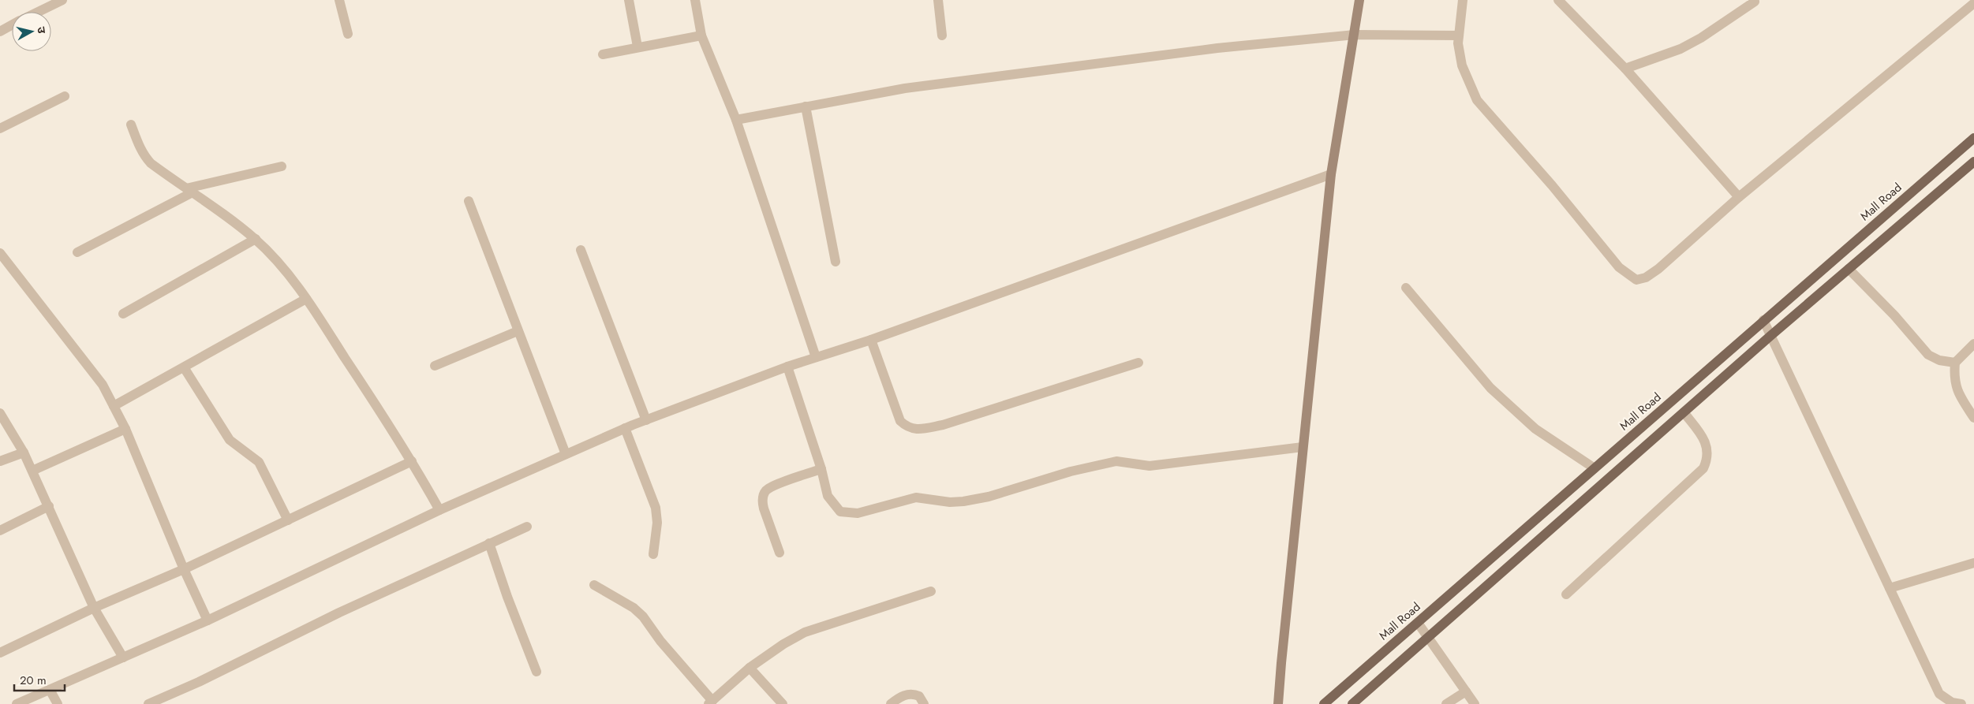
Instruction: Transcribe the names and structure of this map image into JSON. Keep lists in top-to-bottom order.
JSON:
{
  "streets": {
    "main road": ["Mall Road"]
  },
  "scale_bar": "20 m",
  "north": "right"
}
